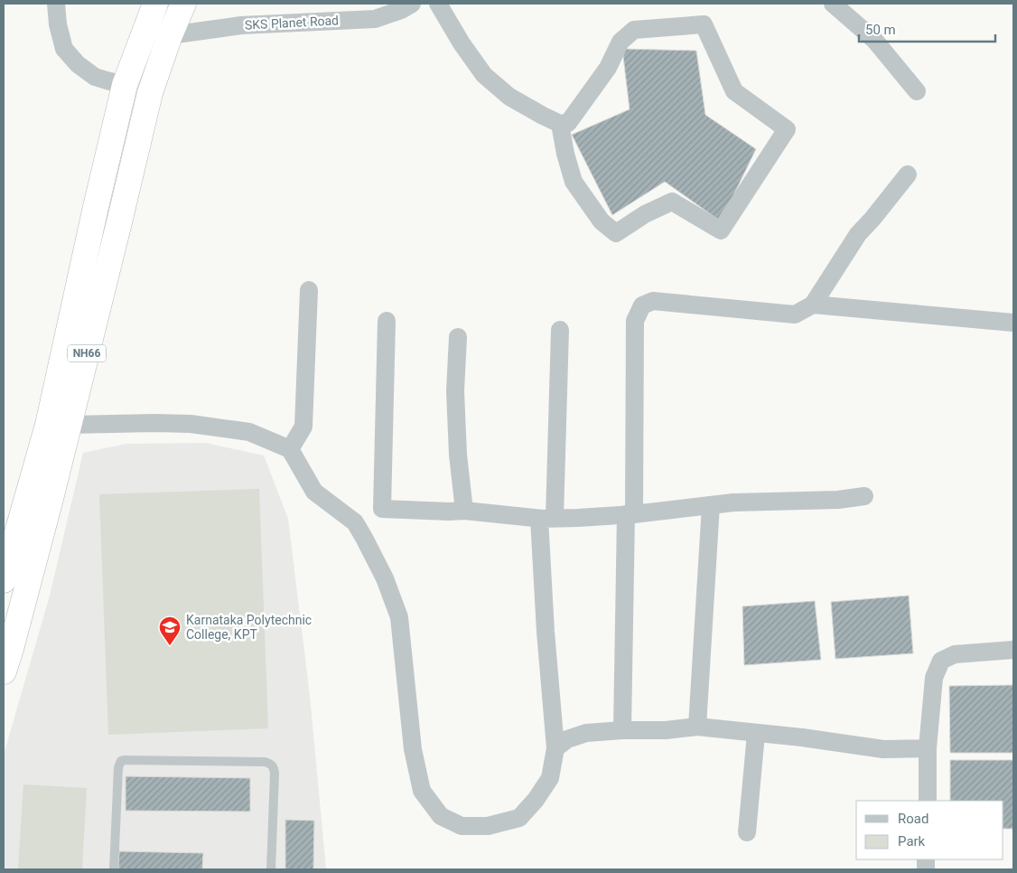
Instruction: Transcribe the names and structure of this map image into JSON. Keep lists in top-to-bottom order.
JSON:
{
  "streets": {
    "highway": ["NH66"],
    "street": ["SKS Planet Road"]
  },
  "crossings": [
    ["SKS Planet Road", "NH66"]
  ],
  "places": {
    "school or university": ["Karnataka Polytechnic College, KPT"]
  },
  "legend": ["Road", "Park"],
  "scale_bar": "50 m"
}
